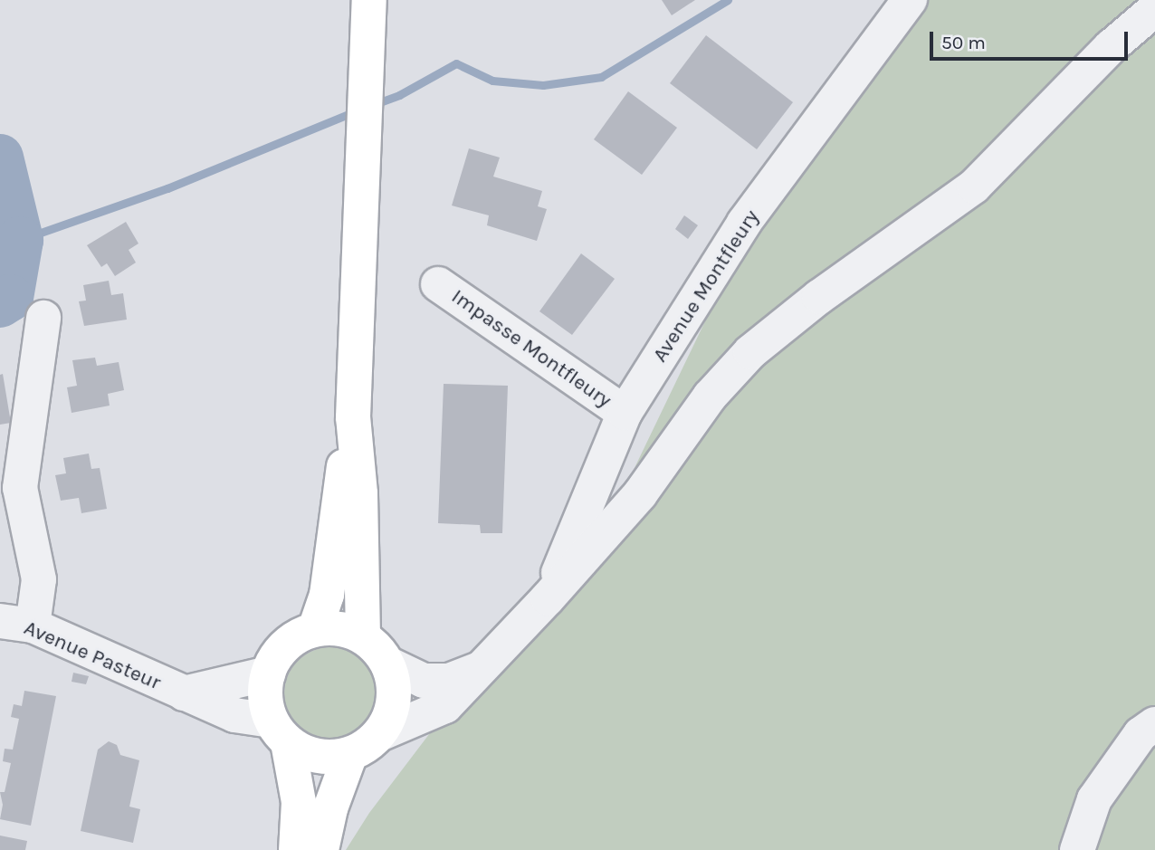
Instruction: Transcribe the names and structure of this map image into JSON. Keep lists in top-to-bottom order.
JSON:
{
  "streets": {
    "street": ["Avenue Montfleury", "Impasse Montfleury", "Avenue Pasteur"]
  },
  "crossings": [
    ["Avenue Montfleury", "Impasse Montfleury"]
  ],
  "scale_bar": "50 m"
}
